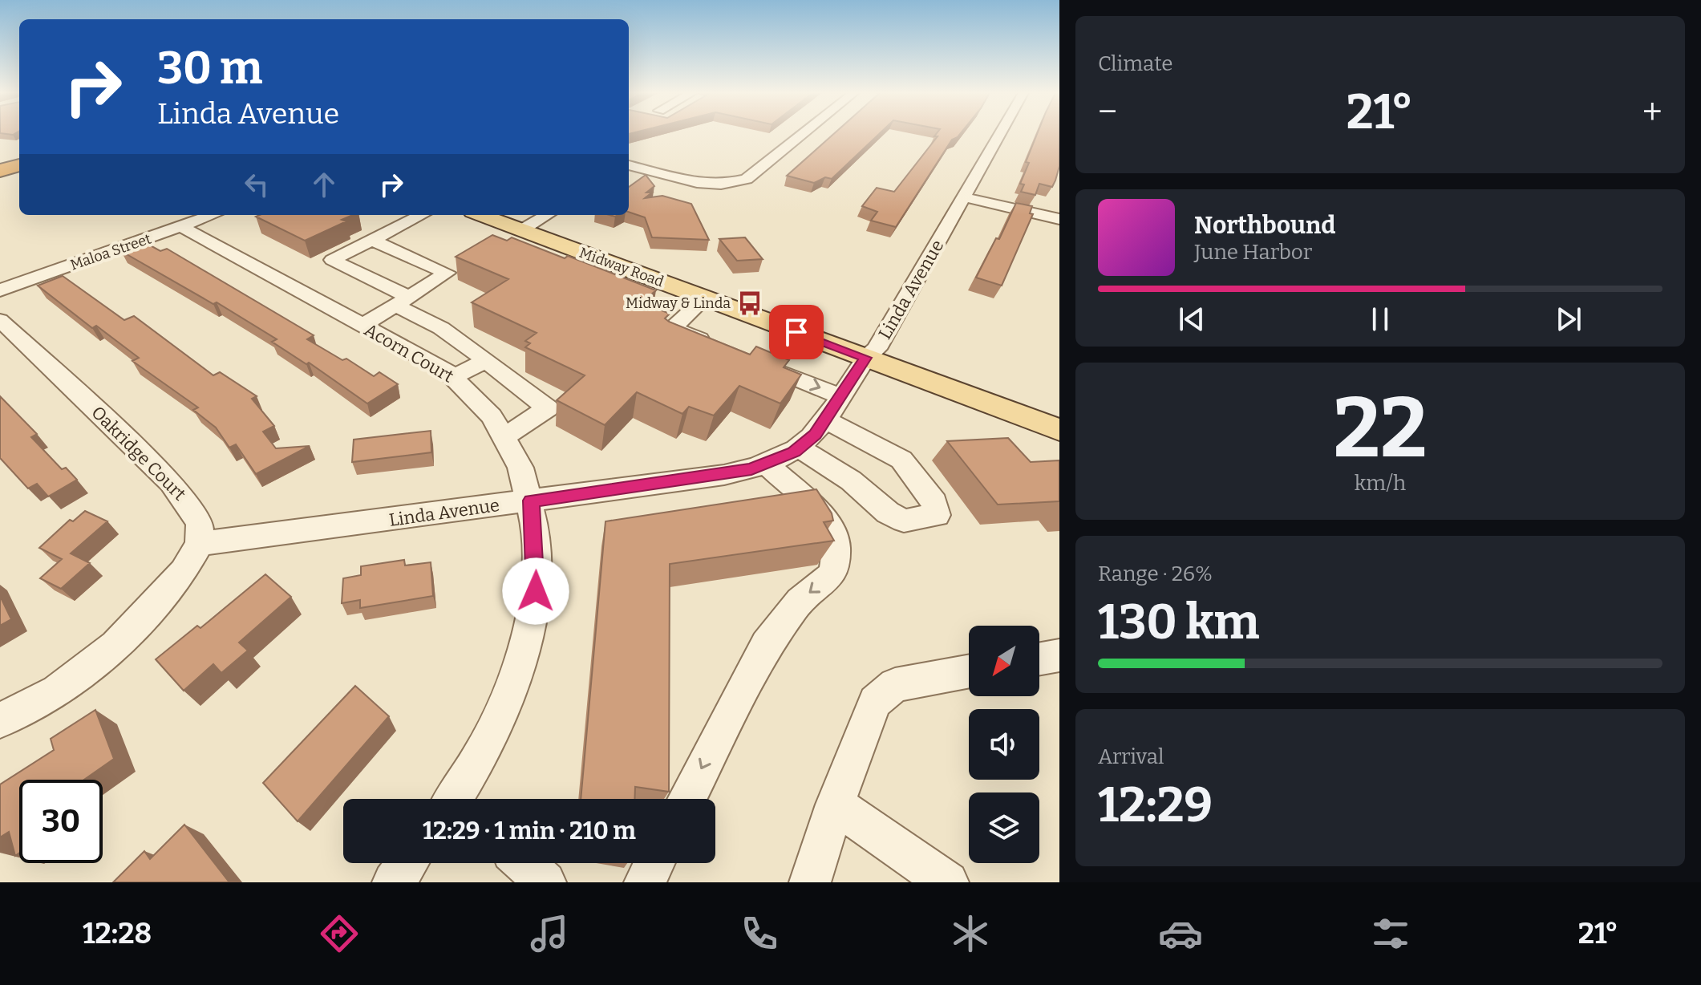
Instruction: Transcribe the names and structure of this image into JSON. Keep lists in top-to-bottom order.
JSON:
{
  "streets": {
    "main road": ["Midway Road"],
    "street": [
      "Maloa Street",
      "Linda Avenue",
      "Acorn Court",
      "Oakridge Court"
    ]
  },
  "crossings": [
    ["Maloa Street", "Acorn Court"],
    ["Midway Road", "Linda Avenue"],
    ["Linda Avenue", "Acorn Court"],
    ["Linda Avenue", "Oakridge Court"]
  ],
  "places": {
    "bus stop": ["Midway & Linda"]
  },
  "north": "bottom left",
  "page": {
    "tile": [
      "Climate",
      ["22", "km/h"],
      ["Range · 26%", "130 km"],
      ["Arrival", "12:29"]
    ],
    "turn": ["30 m", "Linda Avenue"],
    "heat": ["−", "21°", "+"],
    "song": ["Northbound", "June Harbor"],
    "limit": "30",
    "trip": "12:29 · 1 min · 210 m",
    "tabs": ["12:28", "21°"]
  }
}
